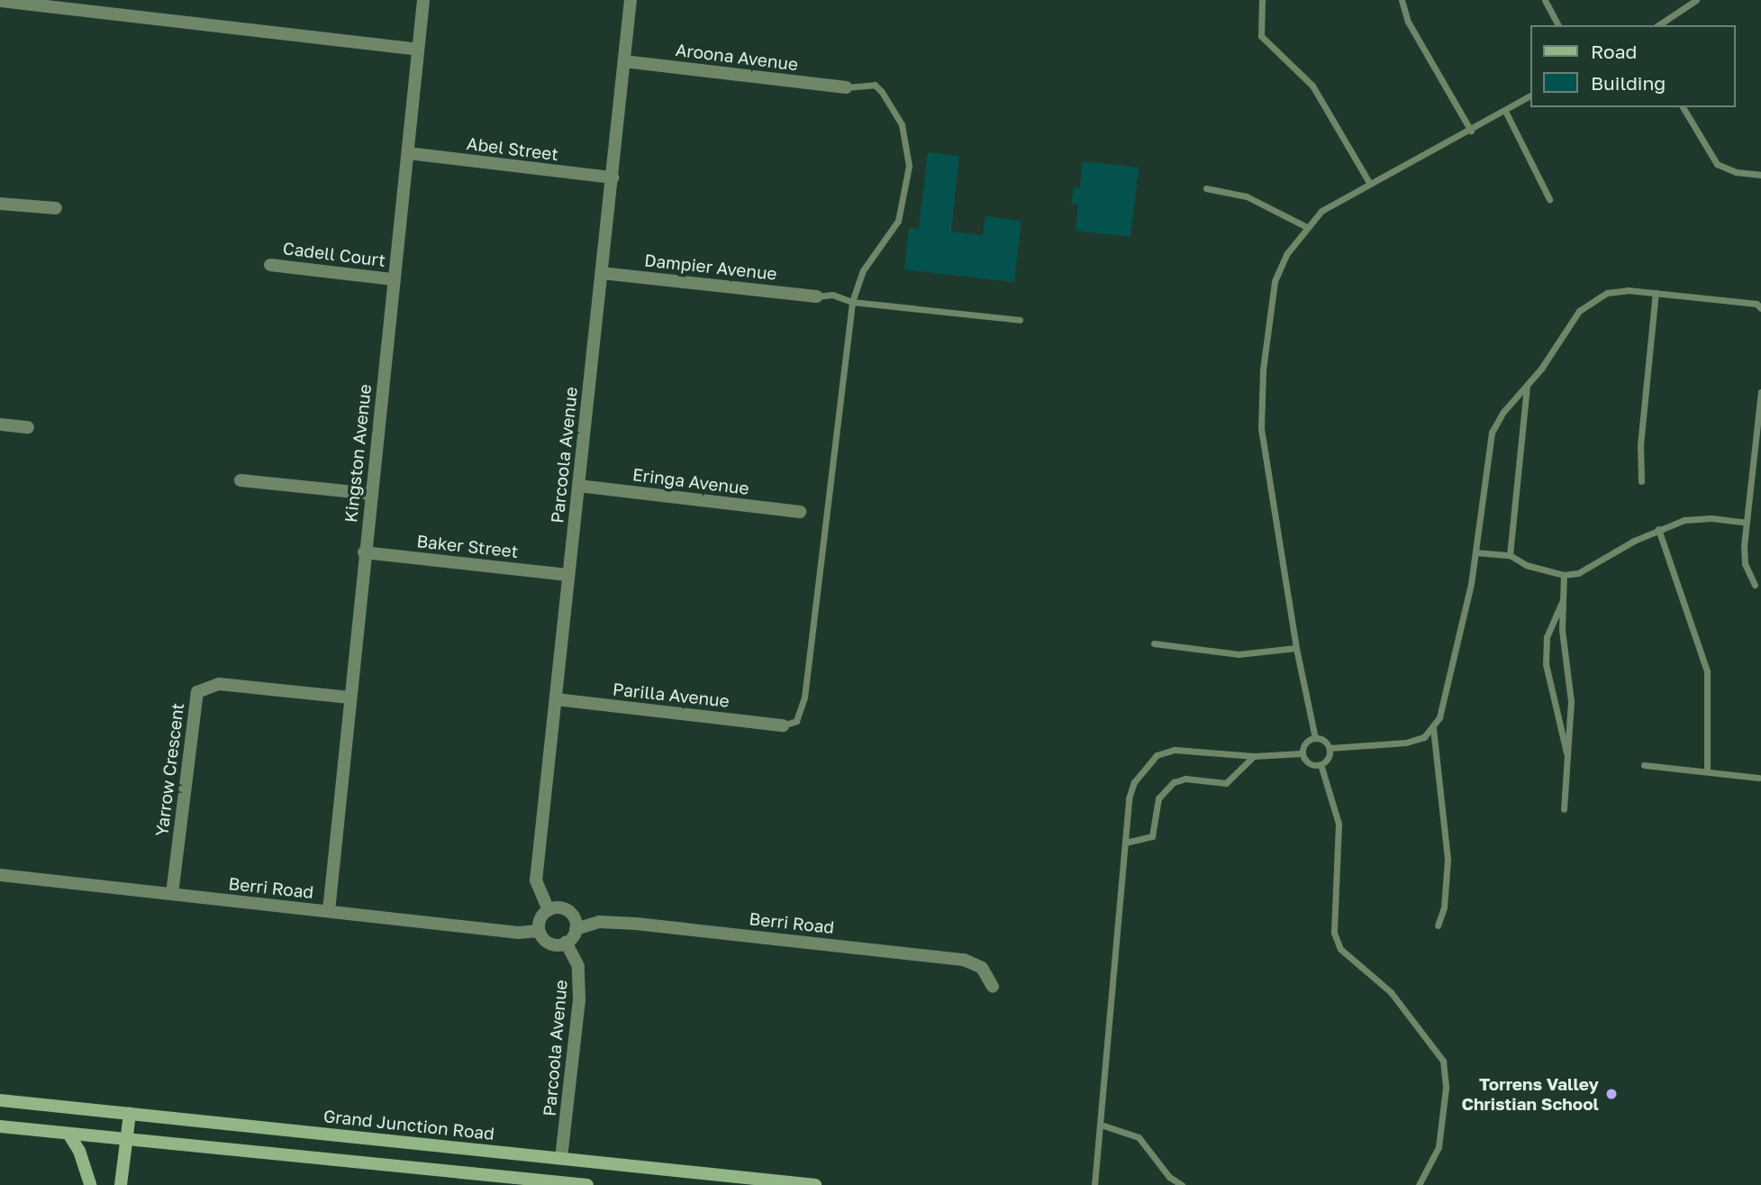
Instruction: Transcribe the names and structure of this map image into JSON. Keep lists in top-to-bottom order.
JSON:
{
  "streets": {
    "main road": ["Grand Junction Road"],
    "street": [
      "Aroona Avenue",
      "Abel Street",
      "Cadell Court",
      "Dampier Avenue",
      "Kingston Avenue",
      "Parcoola Avenue",
      "Eringa Avenue",
      "Baker Street",
      "Parilla Avenue",
      "Yarrow Crescent",
      "Berri Road"
    ]
  },
  "crossings": [
    ["Aroona Avenue", "Parcoola Avenue"],
    ["Abel Street", "Kingston Avenue"],
    ["Abel Street", "Parcoola Avenue"],
    ["Cadell Court", "Kingston Avenue"],
    ["Dampier Avenue", "Parcoola Avenue"],
    ["Kingston Avenue", "Baker Street"],
    ["Kingston Avenue", "Yarrow Crescent"],
    ["Kingston Avenue", "Berri Road"],
    ["Parcoola Avenue", "Eringa Avenue"],
    ["Parcoola Avenue", "Baker Street"],
    ["Parcoola Avenue", "Parilla Avenue"],
    ["Parcoola Avenue", "Berri Road"],
    ["Parcoola Avenue", "Grand Junction Road"],
    ["Yarrow Crescent", "Berri Road"]
  ],
  "places": ["Torrens Valley Christian School"],
  "legend": ["Road", "Building"]
}
